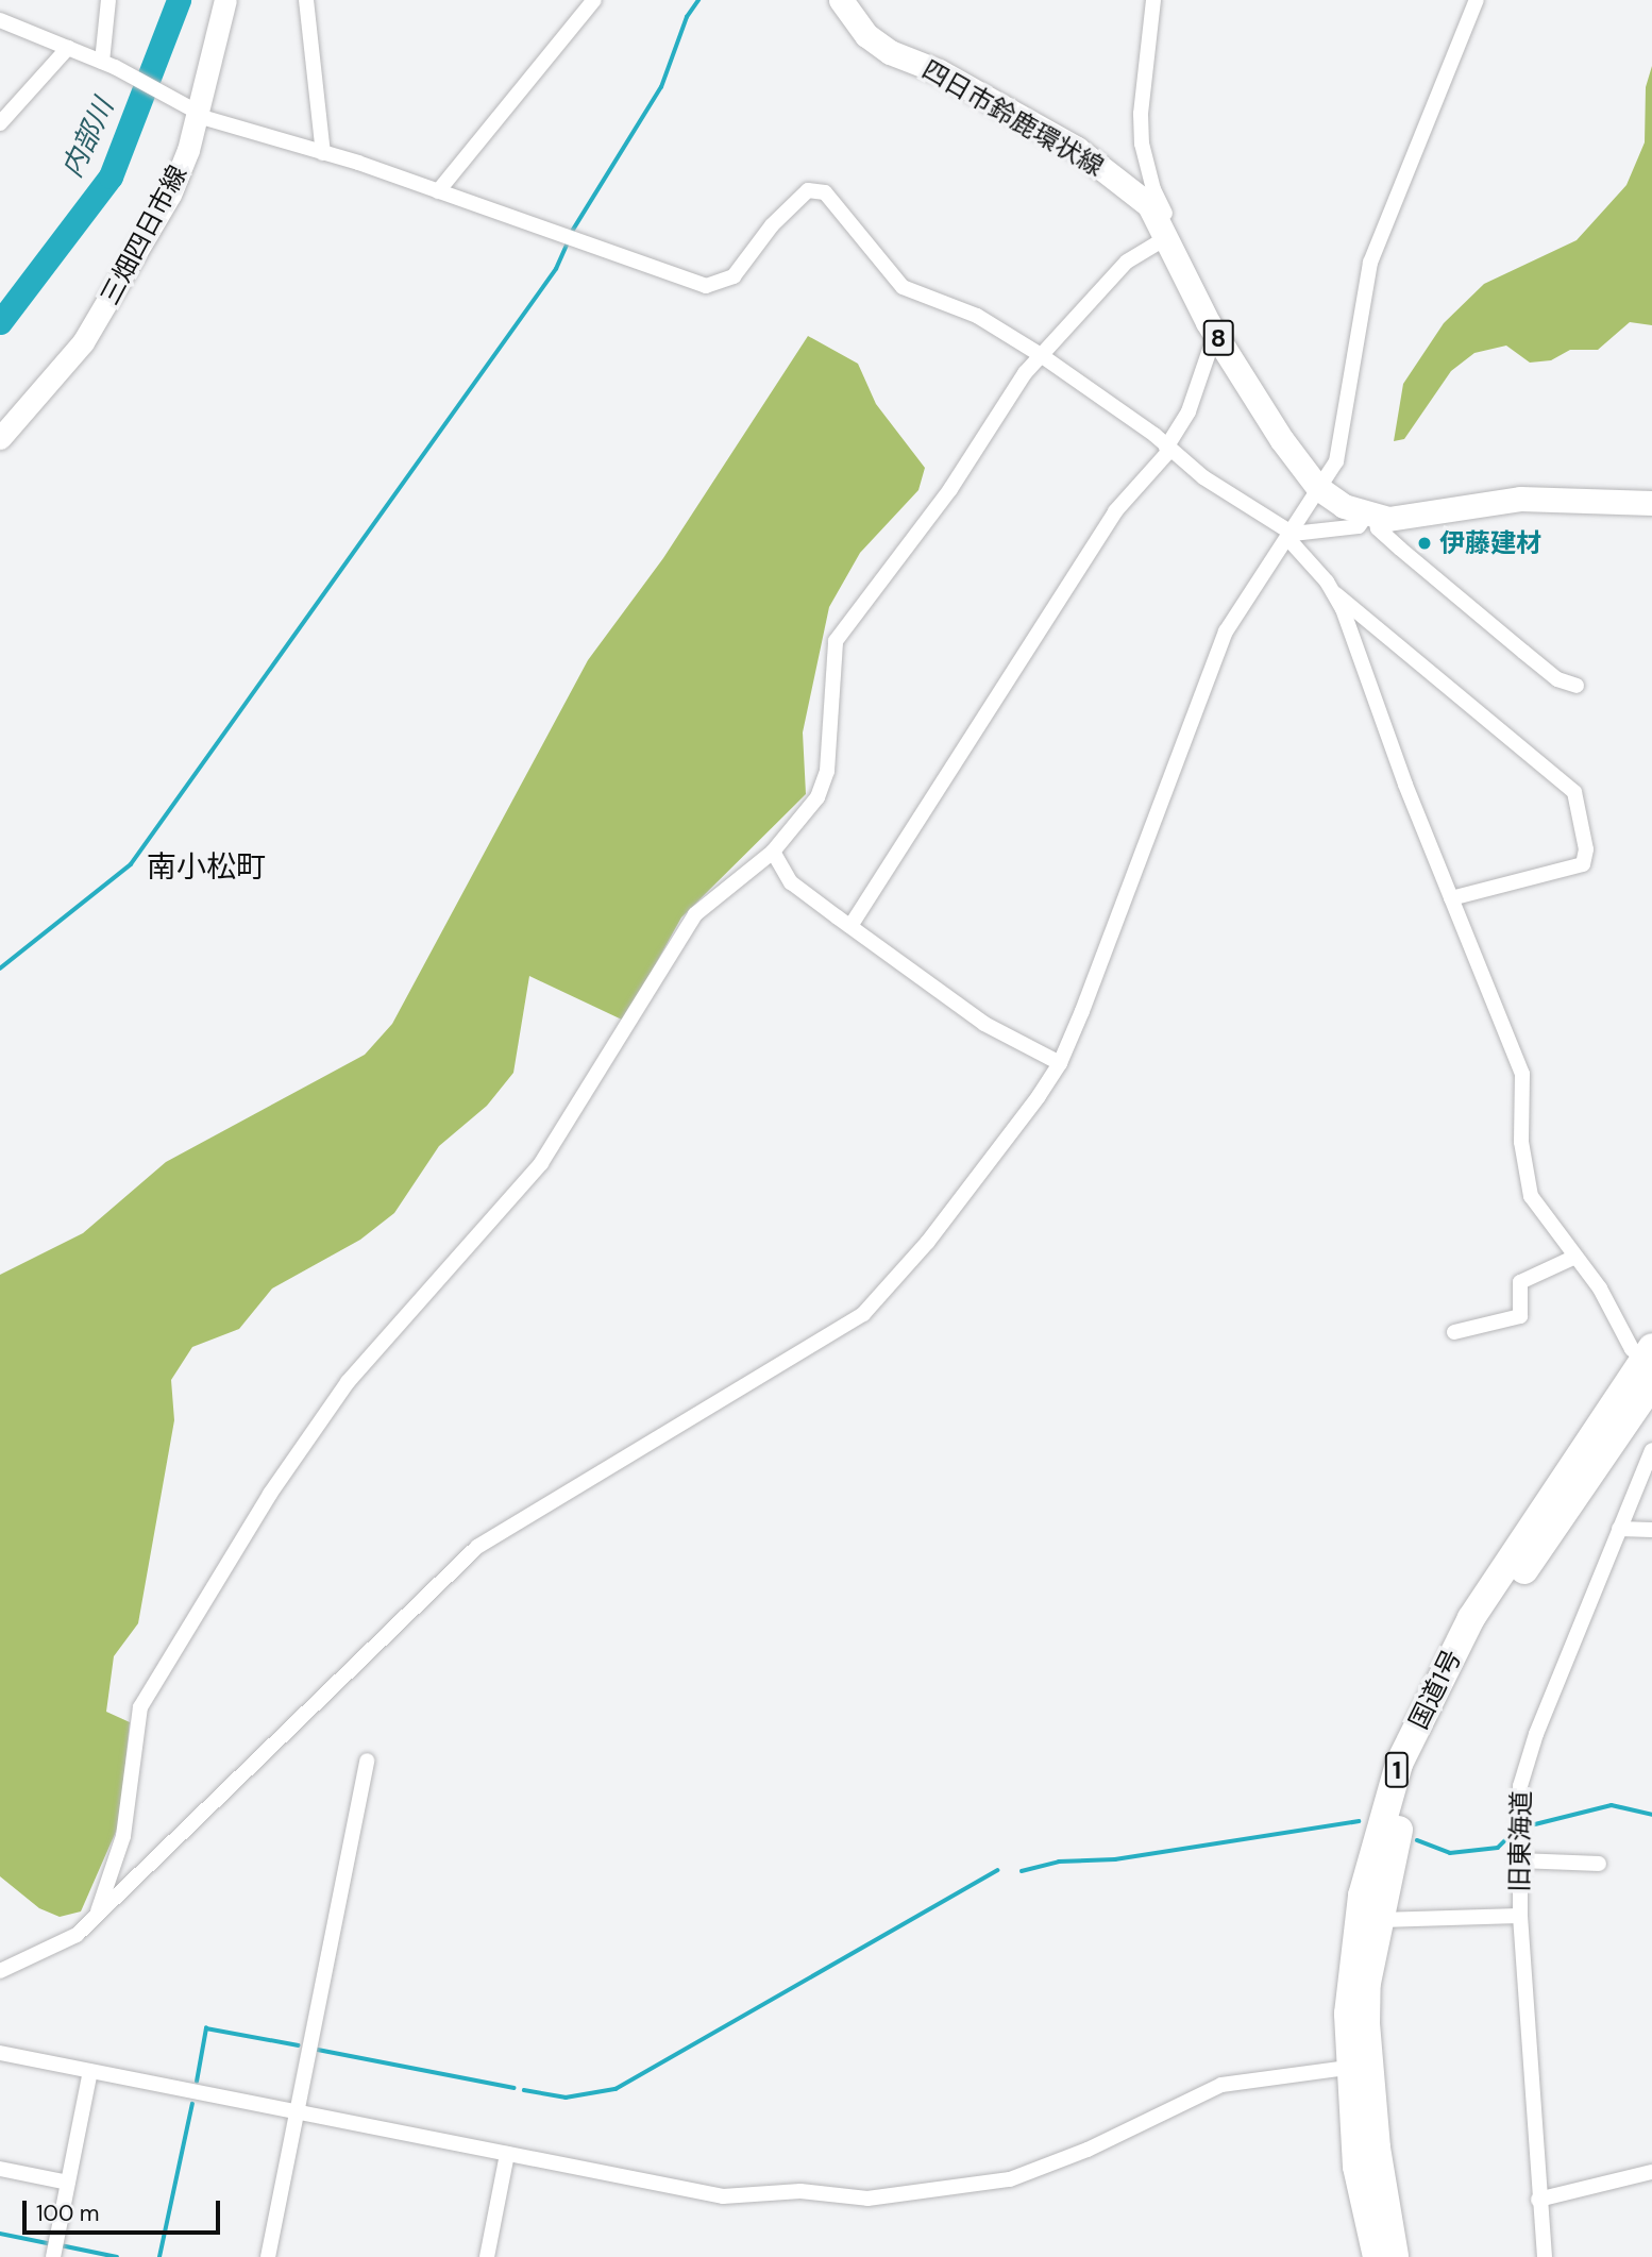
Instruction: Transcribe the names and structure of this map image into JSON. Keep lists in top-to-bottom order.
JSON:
{
  "streets": {
    "highway": ["国道1号", "1"],
    "main road": ["四日市鈴鹿環状線", "三畑四日市線", "8"],
    "street": ["旧東海道"]
  },
  "districts": ["南小松町"],
  "water": ["内部川"],
  "places": ["伊藤建材"],
  "scale_bar": "100 m"
}
